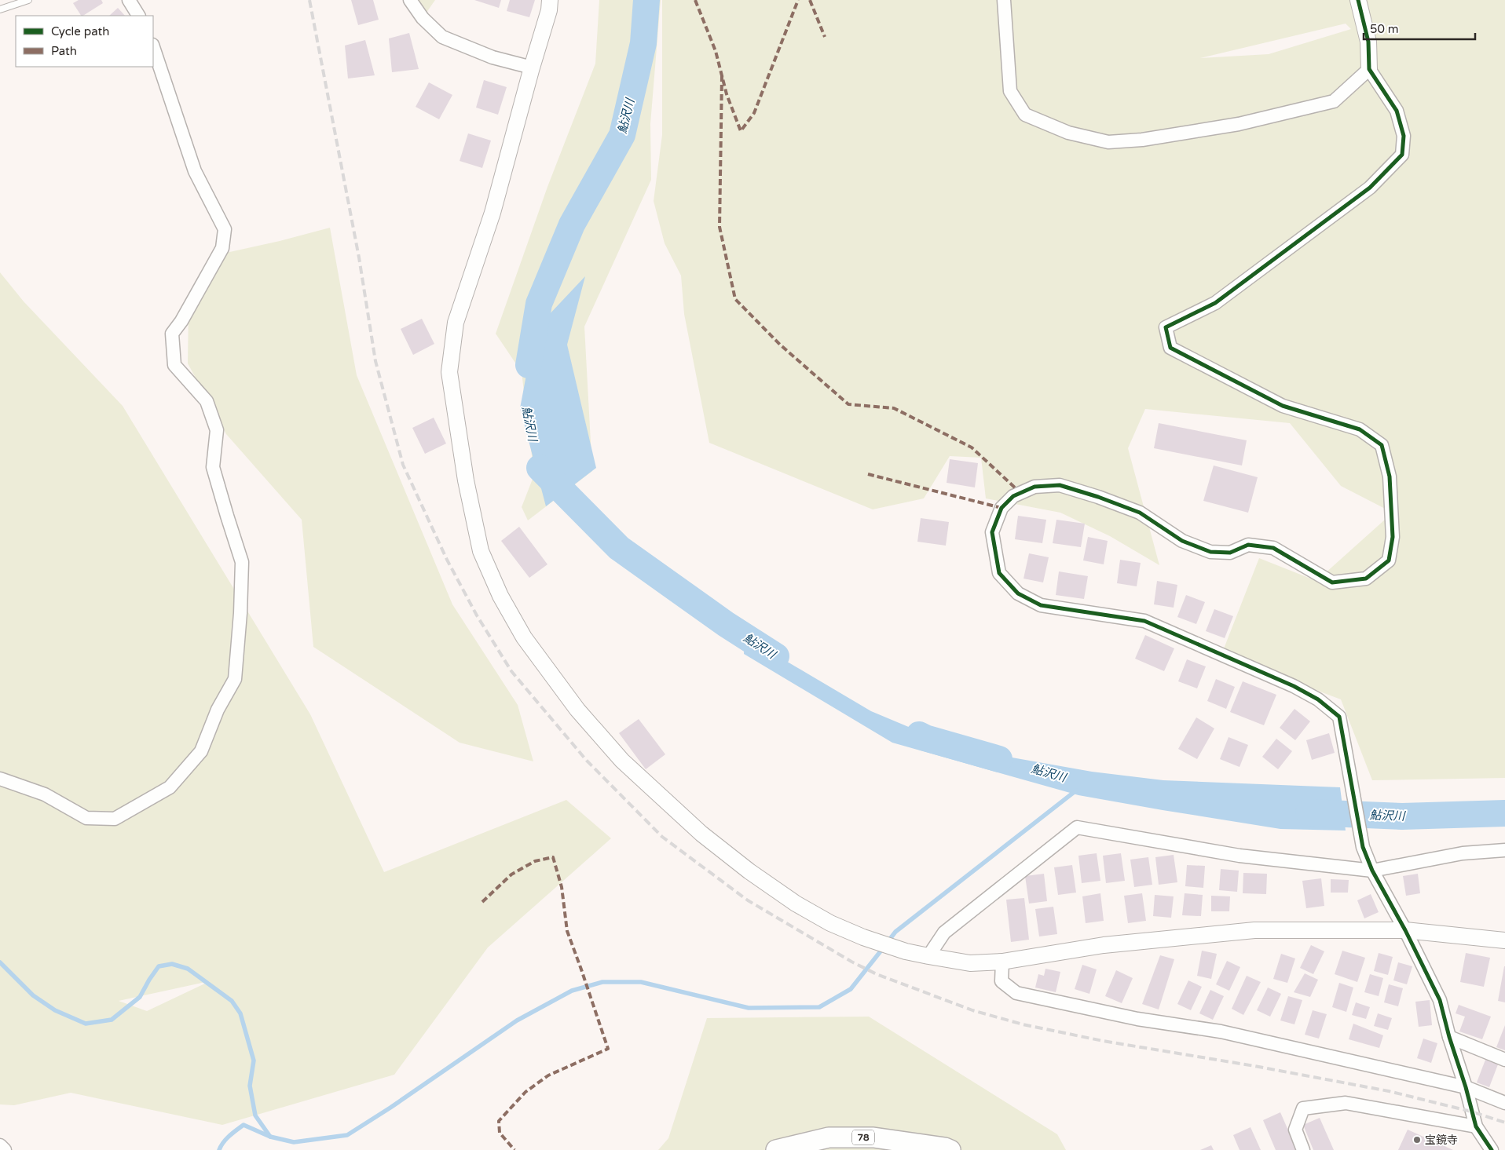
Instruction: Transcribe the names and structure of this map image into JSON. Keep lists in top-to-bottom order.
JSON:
{
  "streets": {
    "main road": ["78"]
  },
  "water": ["鮎沢川"],
  "places": ["宝鏡寺"],
  "legend": ["Cycle path", "Path"],
  "scale_bar": "50 m"
}
